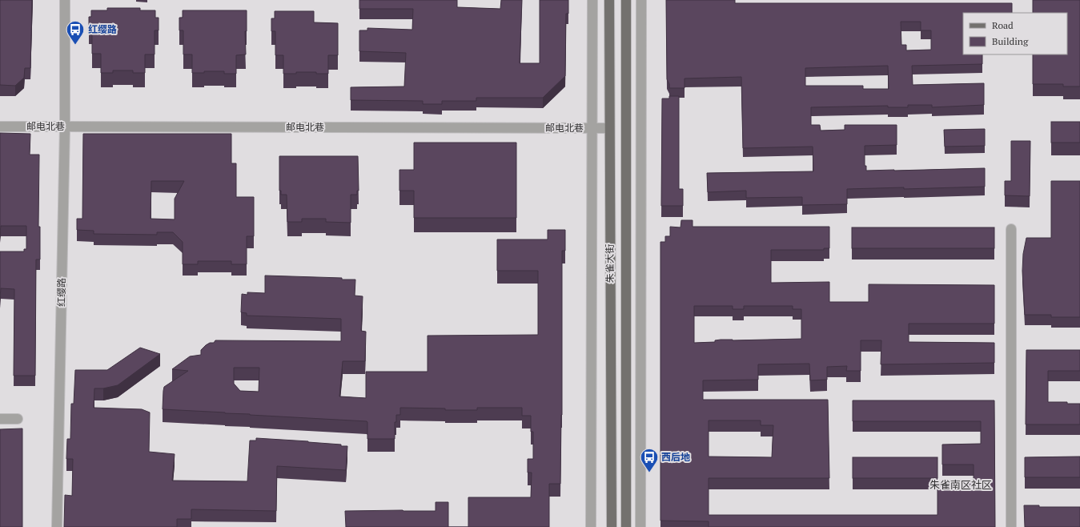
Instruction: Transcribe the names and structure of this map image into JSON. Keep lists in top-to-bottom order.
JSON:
{
  "streets": {
    "main road": ["朱雀大街"],
    "street": ["邮电北巷", "红缨路"]
  },
  "crossings": [
    ["邮电北巷", "朱雀大街"],
    ["邮电北巷", "红缨路"]
  ],
  "districts": ["朱雀南区社区"],
  "places": {
    "bus stop": ["红缨路", "西后地"]
  },
  "legend": ["Road", "Building"]
}
